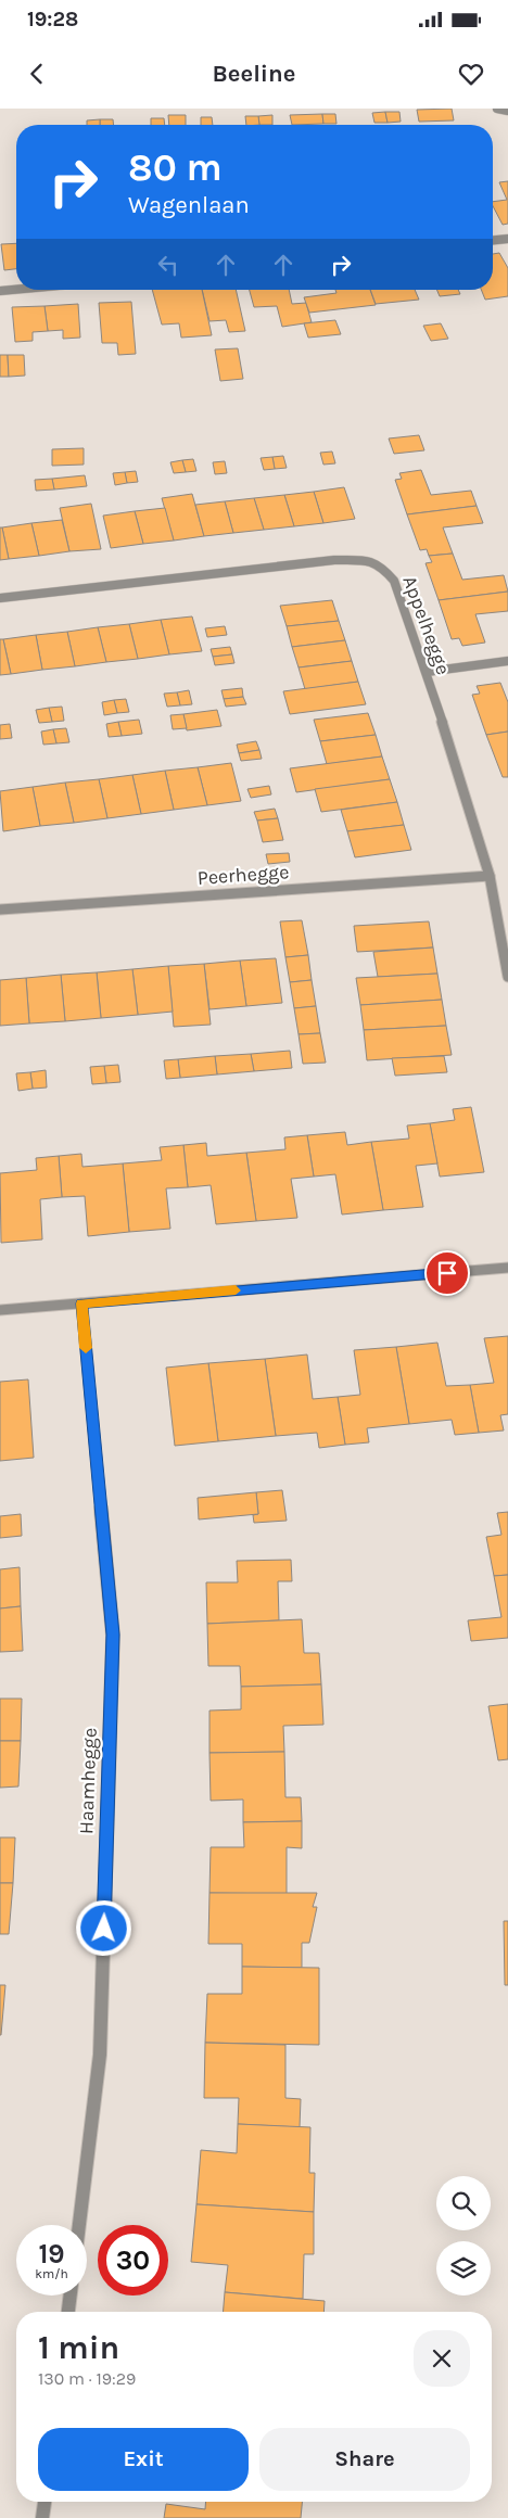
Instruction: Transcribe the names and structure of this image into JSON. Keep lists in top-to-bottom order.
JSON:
{
  "streets": {
    "street": ["Appelhegge", "Peerhegge", "Haamhegge"]
  },
  "crossings": [
    ["Appelhegge", "Peerhegge"]
  ],
  "page": {
    "status": "19:28",
    "header": "Beeline",
    "turn": ["80 m", "Wagenlaan"],
    "speed": "19 km/h",
    "limit": "30",
    "heading": ["1 min", "130 m · 19:29"],
    "buttons": ["Exit", "Share"]
  }
}
